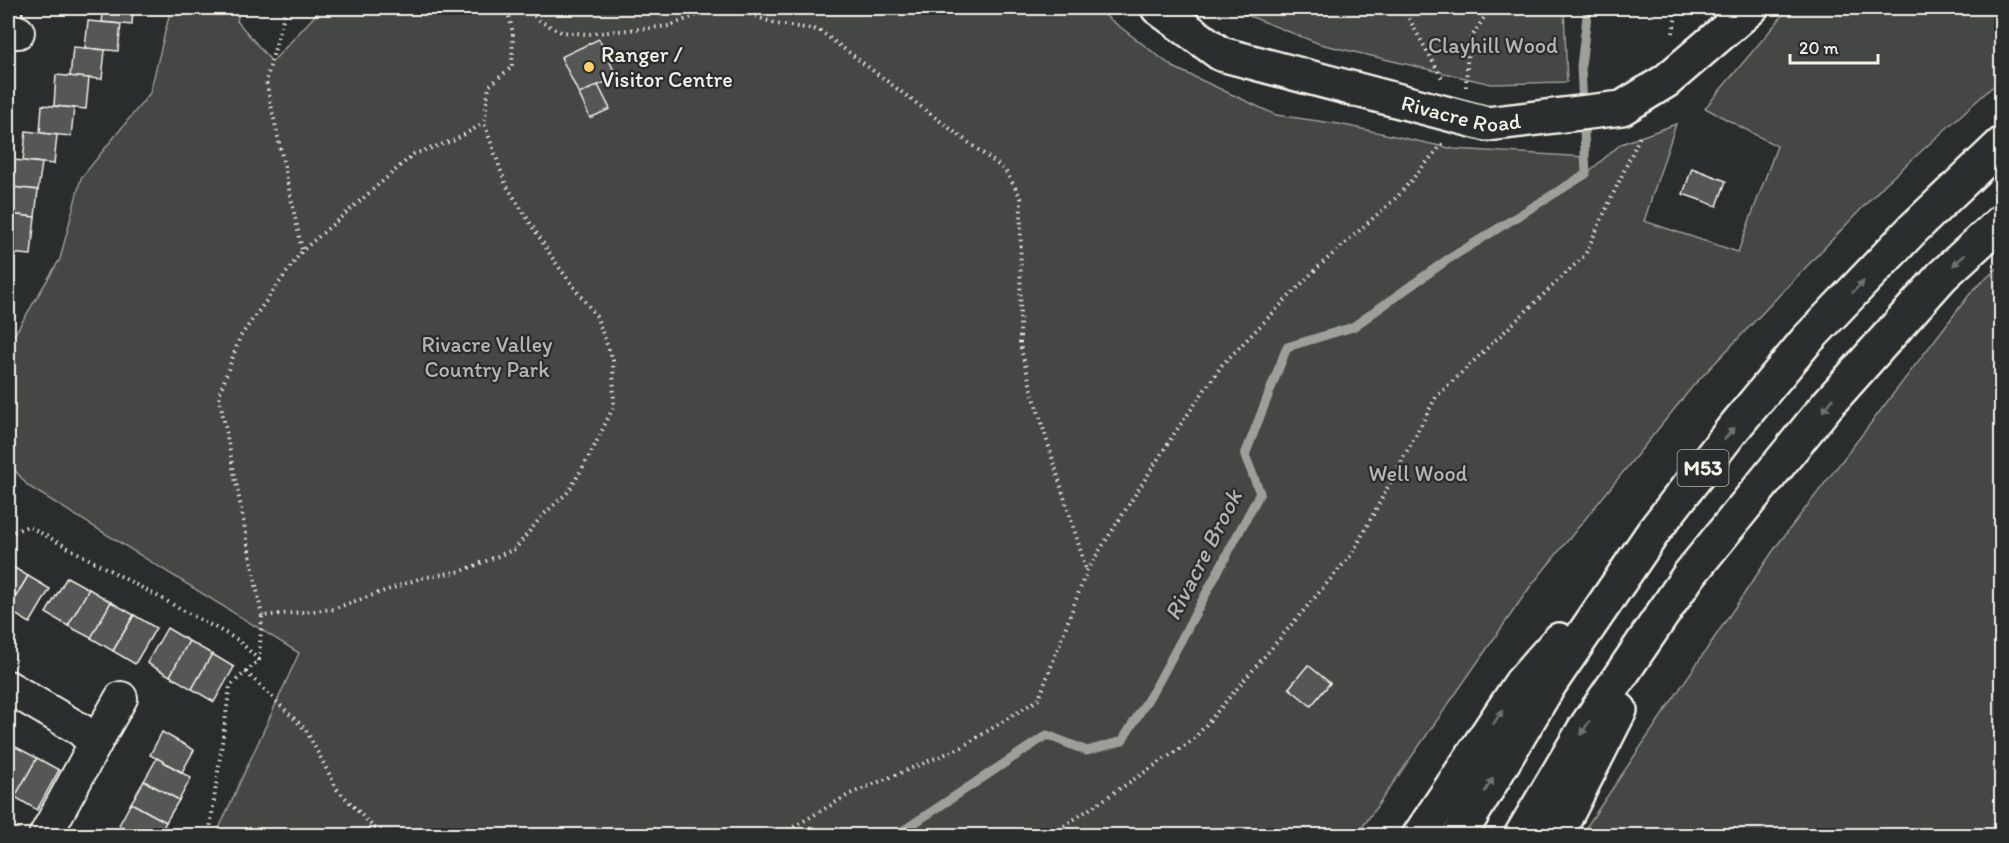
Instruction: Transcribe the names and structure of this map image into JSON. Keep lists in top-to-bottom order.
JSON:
{
  "streets": {
    "main road": ["Rivacre Road", "M53"]
  },
  "water": ["Rivacre Brook"],
  "parks": ["Clayhill Wood", "Rivacre Valley Country Park", "Well Wood"],
  "places": ["Ranger / Visitor Centre"],
  "scale_bar": "20 m"
}
